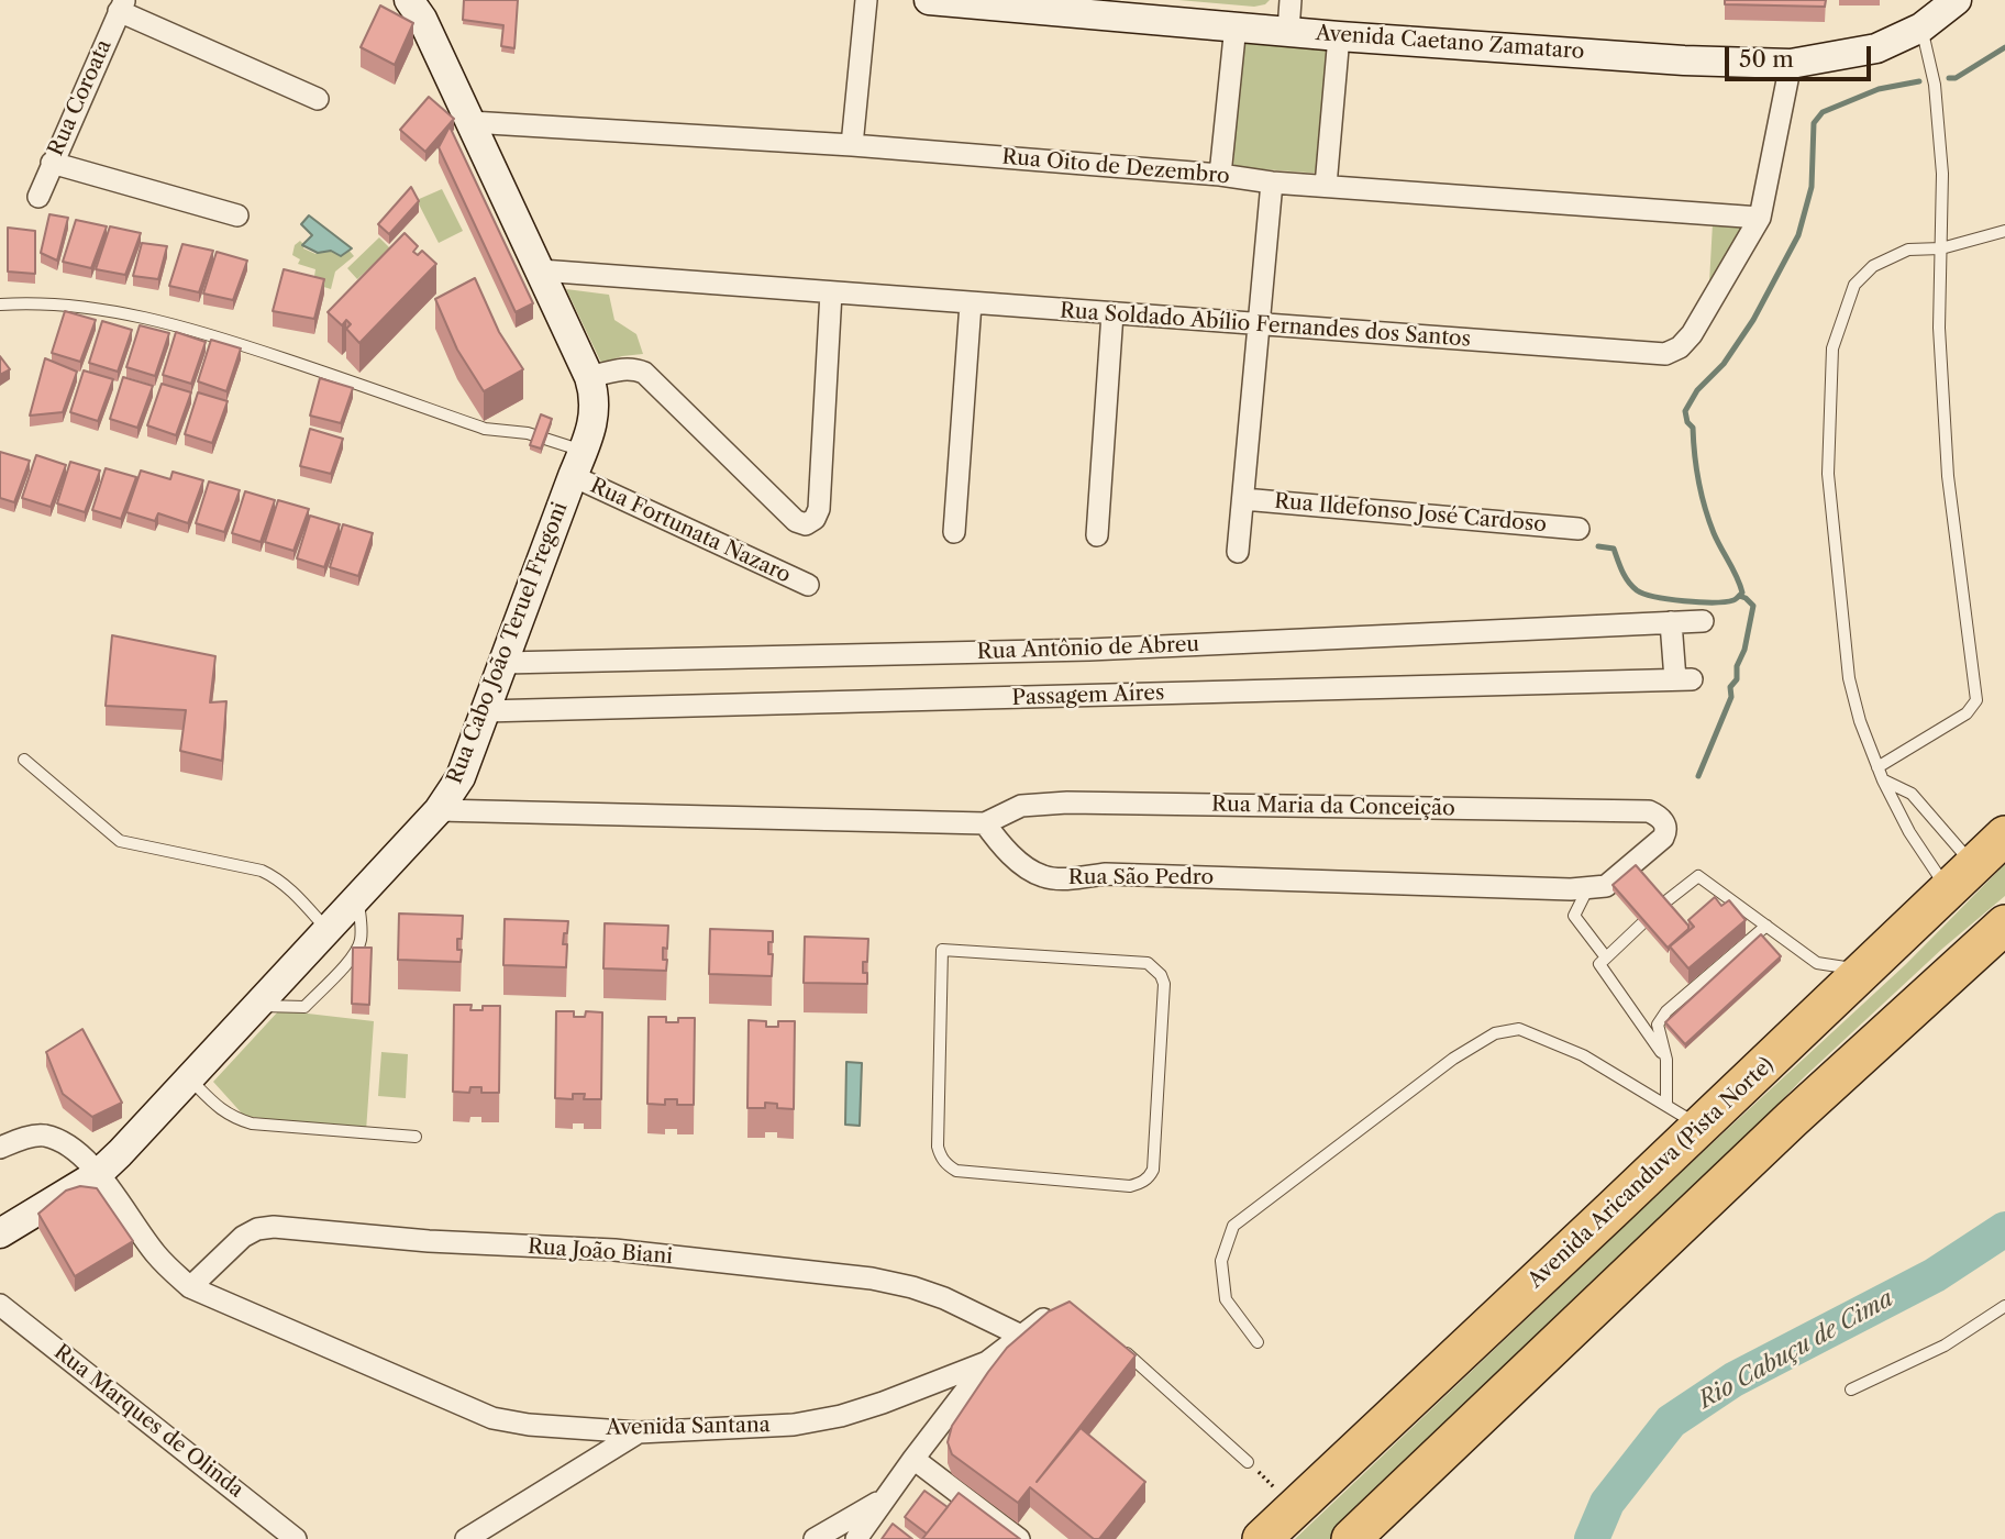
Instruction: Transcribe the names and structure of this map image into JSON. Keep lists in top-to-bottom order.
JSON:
{
  "streets": {
    "highway": ["Avenida Aricanduva (Pista Norte)"],
    "street": [
      "Avenida Caetano Zamataro",
      "Rua Coroata",
      "Rua Oito de Dezembro",
      "Rua Soldado Abílio Fernandes dos Santos",
      "Rua Ildefonso José Cardoso",
      "Rua Fortunata Nazaro",
      "Rua Cabo João Teruel Fregoni",
      "Rua Antônio de Abreu",
      "Passagem Aíres",
      "Rua Maria da Conceição",
      "Rua São Pedro",
      "Rua João Biani",
      "Rua Marques de Olinda",
      "Avenida Santana"
    ]
  },
  "crossings": [
    ["Avenida Caetano Zamataro", "Rua Soldado Abílio Fernandes dos Santos"],
    ["Rua Oito de Dezembro", "Rua Soldado Abílio Fernandes dos Santos"],
    ["Rua Oito de Dezembro", "Rua Cabo João Teruel Fregoni"],
    ["Rua Soldado Abílio Fernandes dos Santos", "Rua Cabo João Teruel Fregoni"],
    ["Rua Fortunata Nazaro", "Rua Cabo João Teruel Fregoni"],
    ["Rua Cabo João Teruel Fregoni", "Rua Antônio de Abreu"],
    ["Rua Cabo João Teruel Fregoni", "Passagem Aíres"],
    ["Rua Cabo João Teruel Fregoni", "Avenida Santana"],
    ["Rua Antônio de Abreu", "Passagem Aíres"],
    ["Rua Maria da Conceição", "Rua São Pedro"],
    ["Rua João Biani", "Avenida Santana"]
  ],
  "water": ["Rio Cabuçu de Cima"],
  "scale_bar": "50 m"
}
